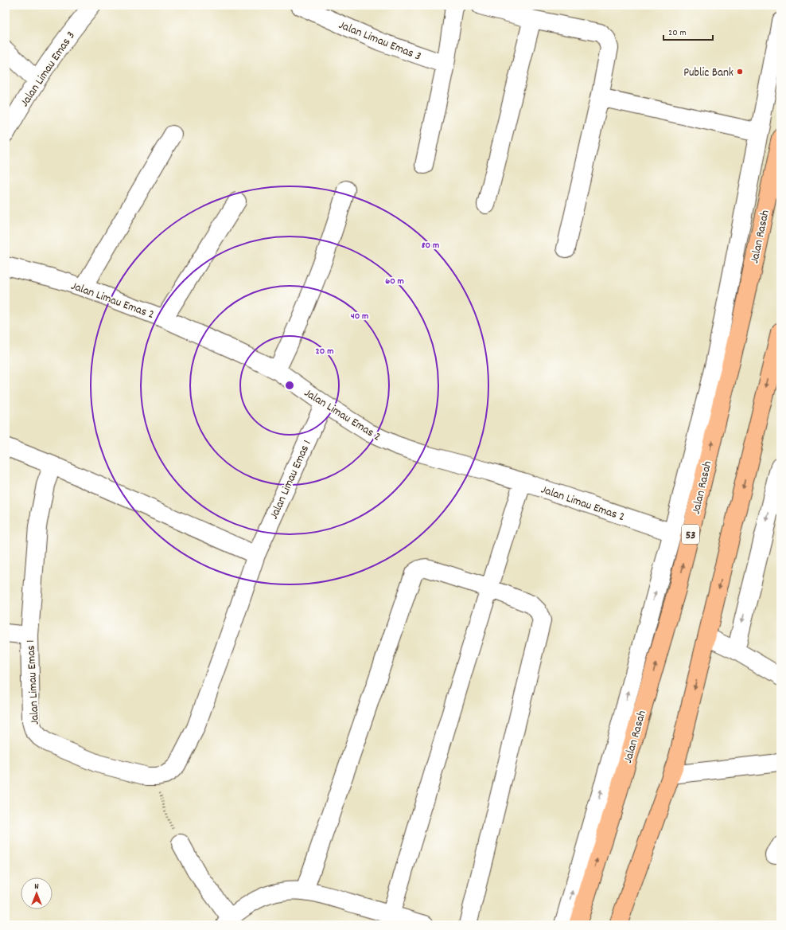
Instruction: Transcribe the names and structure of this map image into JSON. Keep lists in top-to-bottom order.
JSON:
{
  "streets": {
    "highway": ["Jalan Rasah", "53"],
    "street": ["Jalan Limau Emas 3", "Jalan Limau Emas 2", "Jalan Limau Emas 1"]
  },
  "crossings": [
    ["Jalan Limau Emas 2", "Jalan Limau Emas 1"]
  ],
  "places": ["Public Bank"],
  "scale_bar": "20 m",
  "north": "top",
  "rings": [
    "80 m",
    "60 m",
    "40 m",
    "20 m"
  ]
}
